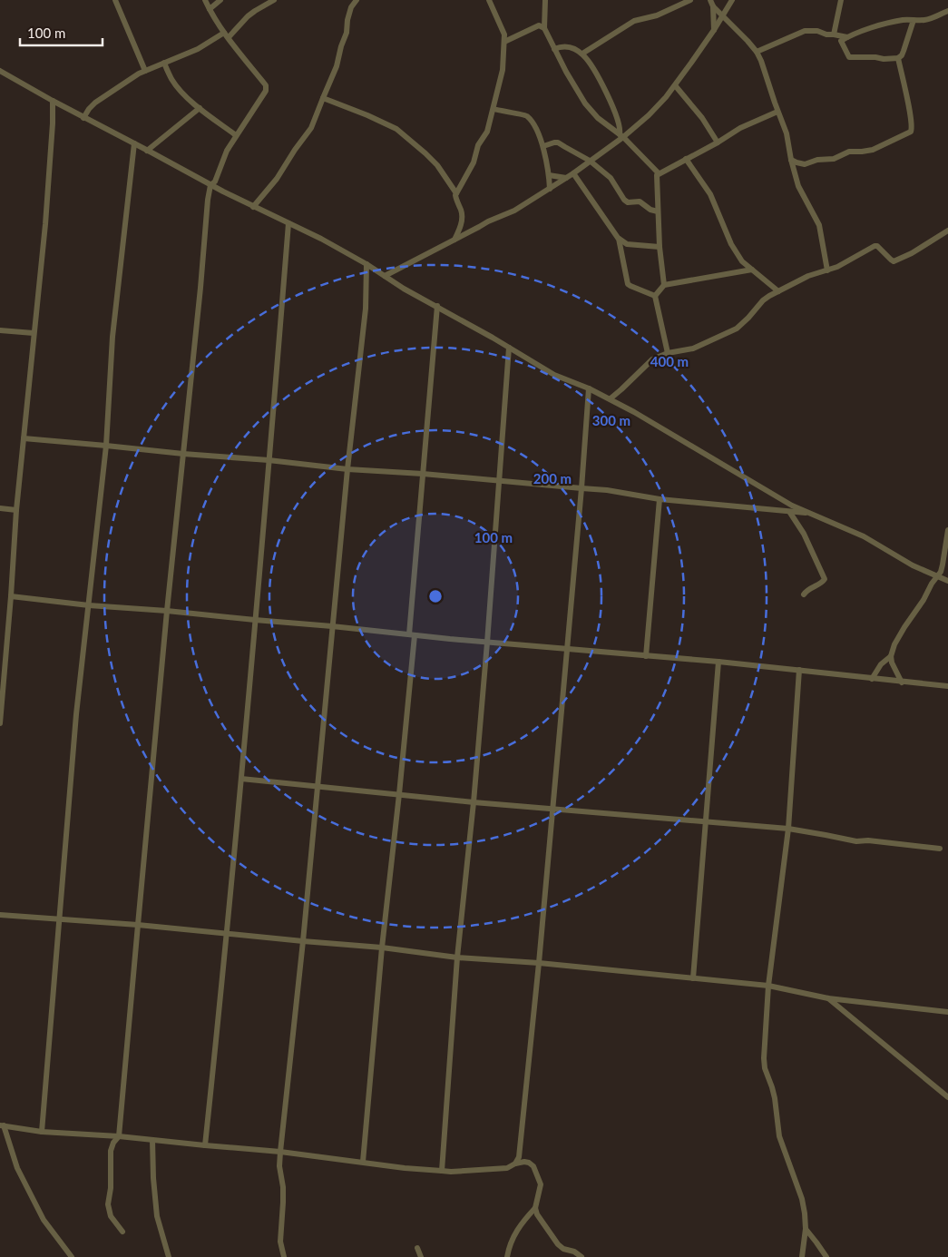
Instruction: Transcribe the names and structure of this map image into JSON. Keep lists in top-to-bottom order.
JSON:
{
  "scale_bar": "100 m",
  "rings": [
    "400 m",
    "300 m",
    "200 m",
    "100 m"
  ]
}
